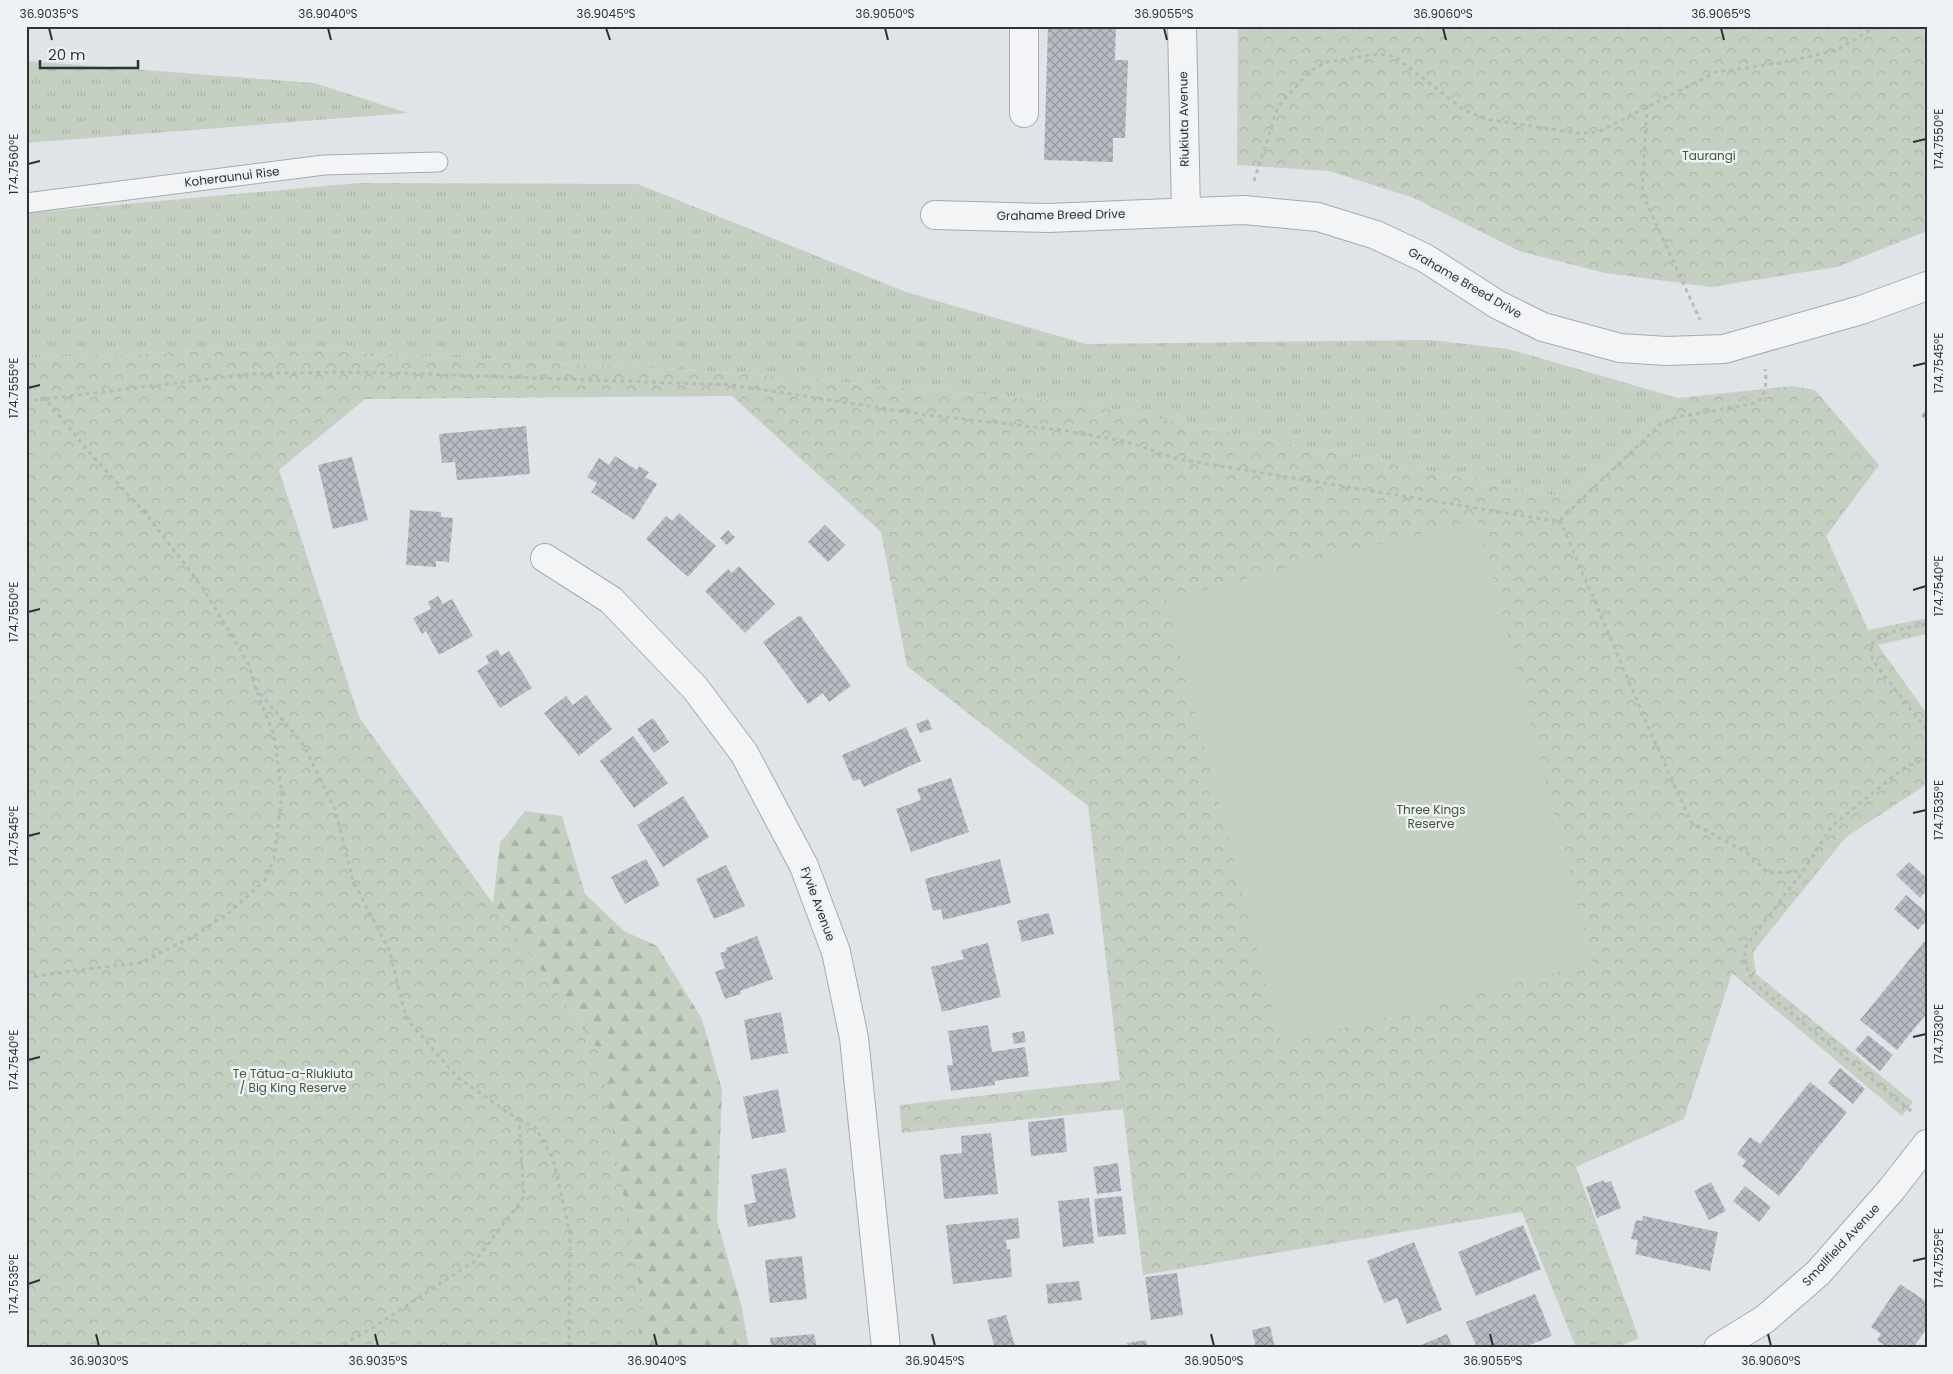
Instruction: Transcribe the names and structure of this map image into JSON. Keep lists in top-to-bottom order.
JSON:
{
  "streets": {
    "street": [
      "Riukiuta Avenue",
      "Grahame Breed Drive",
      "Fyvie Avenue",
      "Smallfield Avenue"
    ],
    "lane": ["Koheraunui Rise"]
  },
  "crossings": [
    ["Riukiuta Avenue", "Grahame Breed Drive"]
  ],
  "parks": ["Taurangi", "Three Kings Reserve", "Te Tātua-a-Riukiuta / Big King Reserve"],
  "scale_bar": "20 m",
  "coordinates": [
    "36.9035°S",
    "36.9040°S",
    "36.9045°S",
    "36.9050°S",
    "36.9055°S",
    "36.9060°S",
    "36.9065°S",
    "174.7550°E",
    "174.7560°E",
    "174.7545°E",
    "174.7555°E",
    "174.7540°E",
    "174.7535°E",
    "174.7530°E",
    "174.7525°E",
    "36.9030°S"
  ]
}
